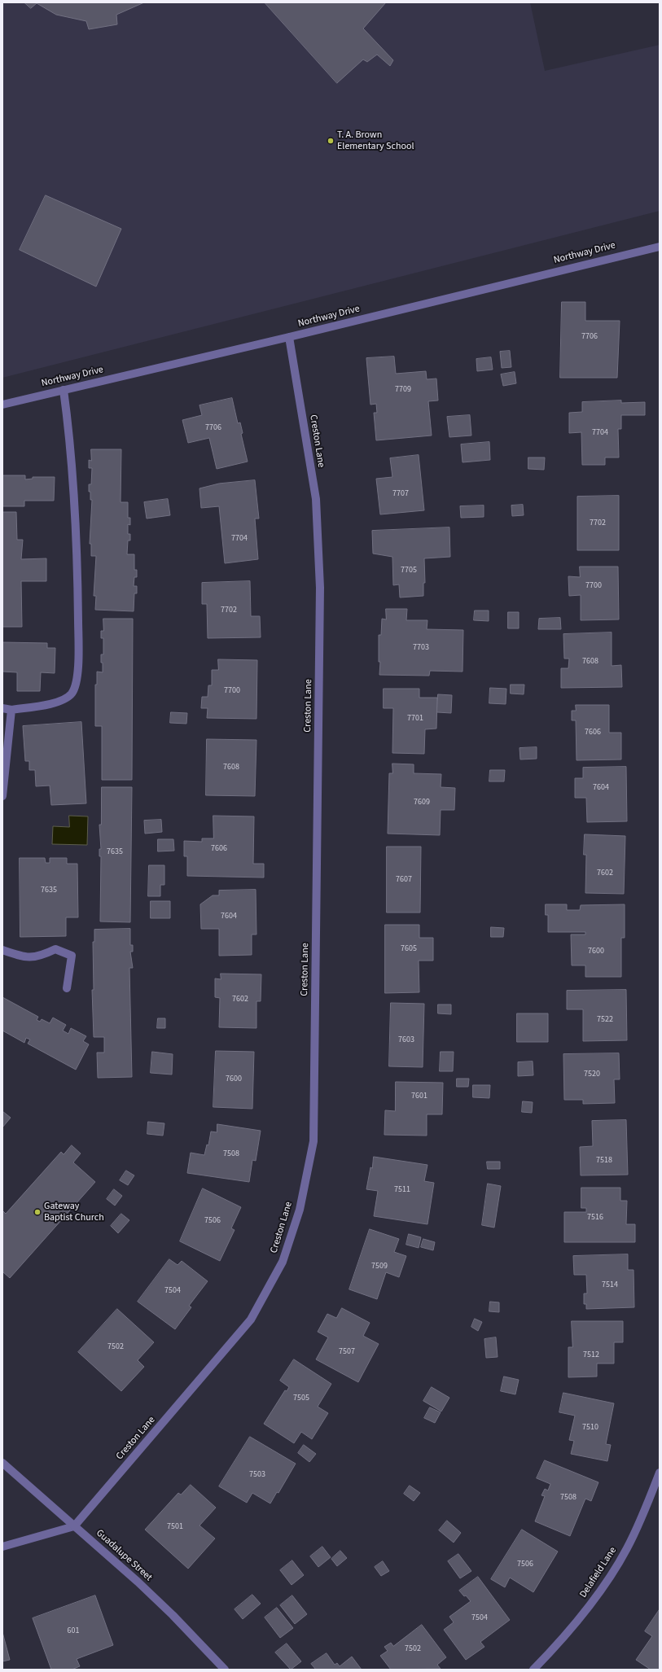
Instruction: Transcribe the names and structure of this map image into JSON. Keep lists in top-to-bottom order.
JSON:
{
  "streets": {
    "street": [
      "Northway Drive",
      "Creston Lane",
      "Guadalupe Street",
      "Delafield Lane"
    ]
  },
  "crossings": [
    ["Northway Drive", "Creston Lane"],
    ["Creston Lane", "Guadalupe Street"]
  ],
  "places": ["T. A. Brown Elementary School", "Gateway Baptist Church"],
  "house_numbers": [
    "7706",
    "7709",
    "7706",
    "7704",
    "7707",
    "7702",
    "7704",
    "7705",
    "7700",
    "7702",
    "7703",
    "7608",
    "7700",
    "7701",
    "7606",
    "7608",
    "7604",
    "7609",
    "7606",
    "7635",
    "7602",
    "7607",
    "7635",
    "7604",
    "7605",
    "7600",
    "7602",
    "7522",
    "7603",
    "7520",
    "7600",
    "7601",
    "7508",
    "7518",
    "7511",
    "7516",
    "7506",
    "7509",
    "7514",
    "7504",
    "7502",
    "7507",
    "7512",
    "7505",
    "7510",
    "7503",
    "7508",
    "7501",
    "7506",
    "7504",
    "601",
    "7502"
  ]
}
